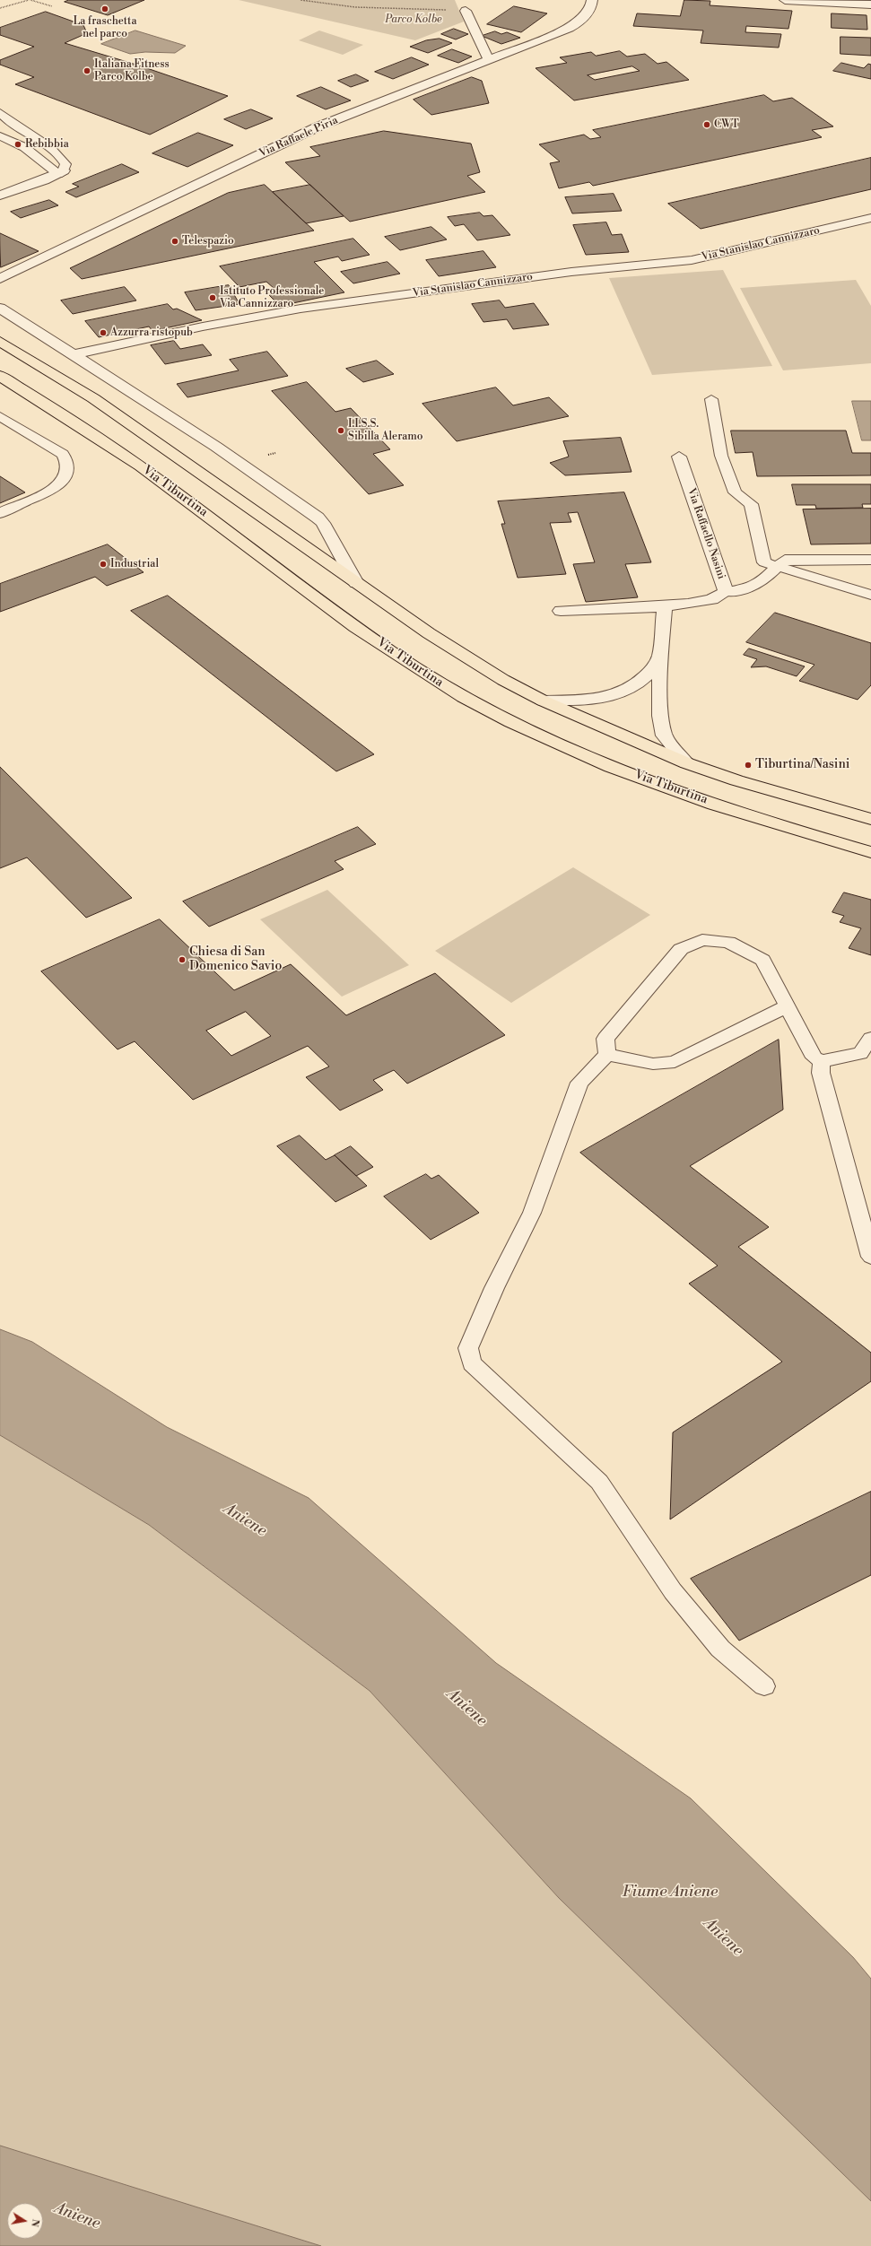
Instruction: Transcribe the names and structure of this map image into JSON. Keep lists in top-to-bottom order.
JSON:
{
  "streets": {
    "main road": ["Via Tiburtina"],
    "street": ["Via Raffaele Piria", "Via Stanislao Cannizzaro", "Via Raffaello Nasini"]
  },
  "water": ["Aniene", "Fiume Aniene"],
  "parks": ["Parco Kolbe"],
  "places": [
    "La fraschetta nel parco",
    "Italiana Fitness Parco Kolbe",
    "CWT",
    "Rebibbia",
    "Telespazio",
    "Istituto Professionale Via Cannizzaro",
    "Azzurra ristopub",
    "I.I.S.S. Sibilla Aleramo",
    "Industrial",
    "Tiburtina/Nasini",
    "Chiesa di San Domenico Savio"
  ],
  "north": "right"
}
